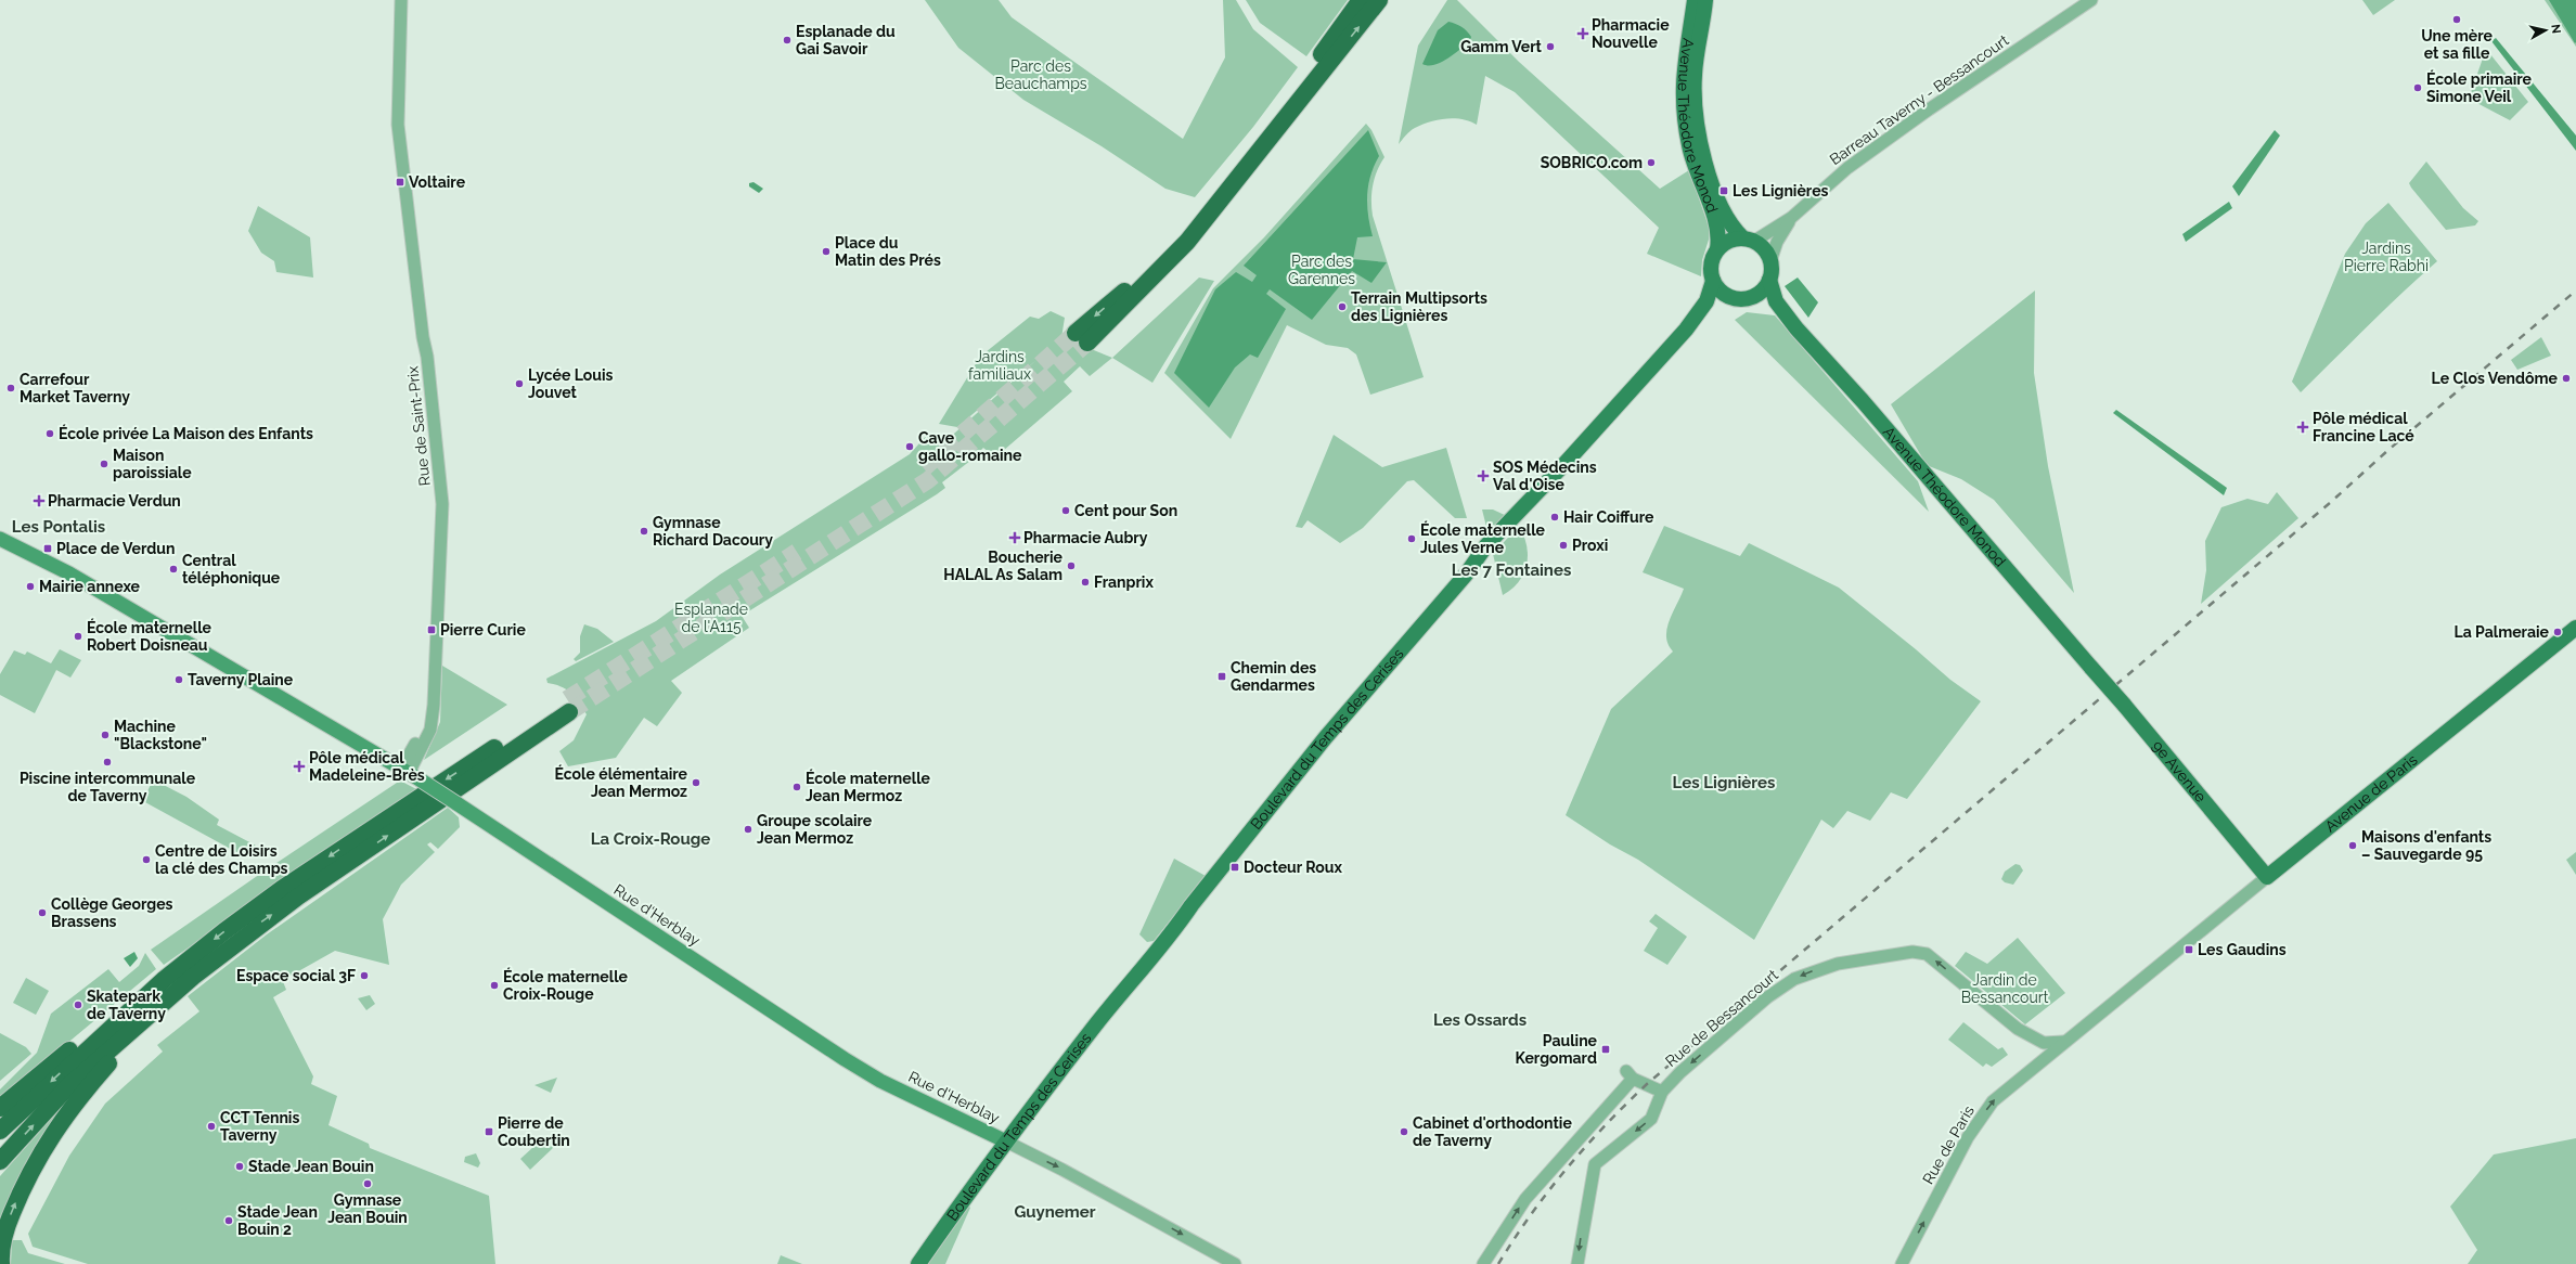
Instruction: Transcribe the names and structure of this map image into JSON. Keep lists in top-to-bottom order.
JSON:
{
  "streets": {
    "main road": [
      "Avenue Théodore Monod",
      "Boulevard du Temps des Cerises",
      "9e Avenue",
      "Avenue de Paris",
      "Rue d'Herblay"
    ],
    "street": [
      "Barreau Taverny - Bessancourt",
      "Rue de Saint-Prix",
      "Rue de Bessancourt",
      "Rue de Paris"
    ]
  },
  "crossings": [
    ["Avenue Théodore Monod", "Boulevard du Temps des Cerises"],
    ["Avenue Théodore Monod", "9e Avenue"],
    ["Rue de Saint-Prix", "Rue d'Herblay"],
    ["Boulevard du Temps des Cerises", "Rue d'Herblay"],
    ["9e Avenue", "Avenue de Paris"],
    ["Avenue de Paris", "Rue de Bessancourt"],
    ["Avenue de Paris", "Rue de Paris"],
    ["Rue de Bessancourt", "Rue de Paris"]
  ],
  "one_way": ["Rue de Bessancourt", "Rue de Paris"],
  "districts": [
    "Les Pontalis",
    "Les 7 Fontaines",
    "Les Lignières",
    "La Croix-Rouge",
    "Les Ossards",
    "Guynemer"
  ],
  "parks": [
    "Parc des Beauchamps",
    "Jardins Pierre Rabhi",
    "Parc des Garennes",
    "Jardins familiaux",
    "Esplanade de l'A115",
    "Jardin de Bessancourt"
  ],
  "places": {
    "other": [
      "Une mère et sa fille",
      "Esplanade du Gai Savoir",
      "Gamm Vert",
      "École primaire Simone Veil",
      "SOBRICO.com",
      "Place du Matin des Prés",
      "Terrain Multipsorts des Lignières",
      "Le Clos Vendôme",
      "Lycée Louis Jouvet",
      "Carrefour Market Taverny",
      "École privée La Maison des Enfants",
      "Cave gallo-romaine",
      "Maison paroissiale",
      "Cent pour Son",
      "Hair Coiffure",
      "Gymnase Richard Dacoury",
      "École maternelle Jules Verne",
      "Proxi",
      "Boucherie HALAL As Salam",
      "Central téléphonique",
      "Franprix",
      "Mairie annexe",
      "La Palmeraie",
      "École maternelle Robert Doisneau",
      "Taverny Plaine",
      "Machine \"Blackstone\"",
      "Piscine intercommunale de Taverny",
      "École élémentaire Jean Mermoz",
      "École maternelle Jean Mermoz",
      "Groupe scolaire Jean Mermoz",
      "Maisons d'enfants – Sauvegarde 95",
      "Centre de Loisirs la clé des Champs",
      "Collège Georges Brassens",
      "Espace social 3F",
      "École maternelle Croix-Rouge",
      "Skatepark de Taverny",
      "CCT Tennis Taverny",
      "Cabinet d'orthodontie de Taverny",
      "Stade Jean Bouin",
      "Gymnase Jean Bouin",
      "Stade Jean Bouin 2"
    ],
    "health": [
      "Pharmacie Nouvelle",
      "Pôle médical Francine Lacé",
      "SOS Médecins Val d'Oise",
      "Pharmacie Verdun",
      "Pharmacie Aubry",
      "Pôle médical Madeleine-Brès"
    ],
    "transit": [
      "Voltaire",
      "Les Lignières",
      "Place de Verdun",
      "Pierre Curie",
      "Chemin des Gendarmes",
      "Docteur Roux",
      "Les Gaudins",
      "Pauline Kergomard",
      "Pierre de Coubertin"
    ]
  },
  "north": "right"
}
